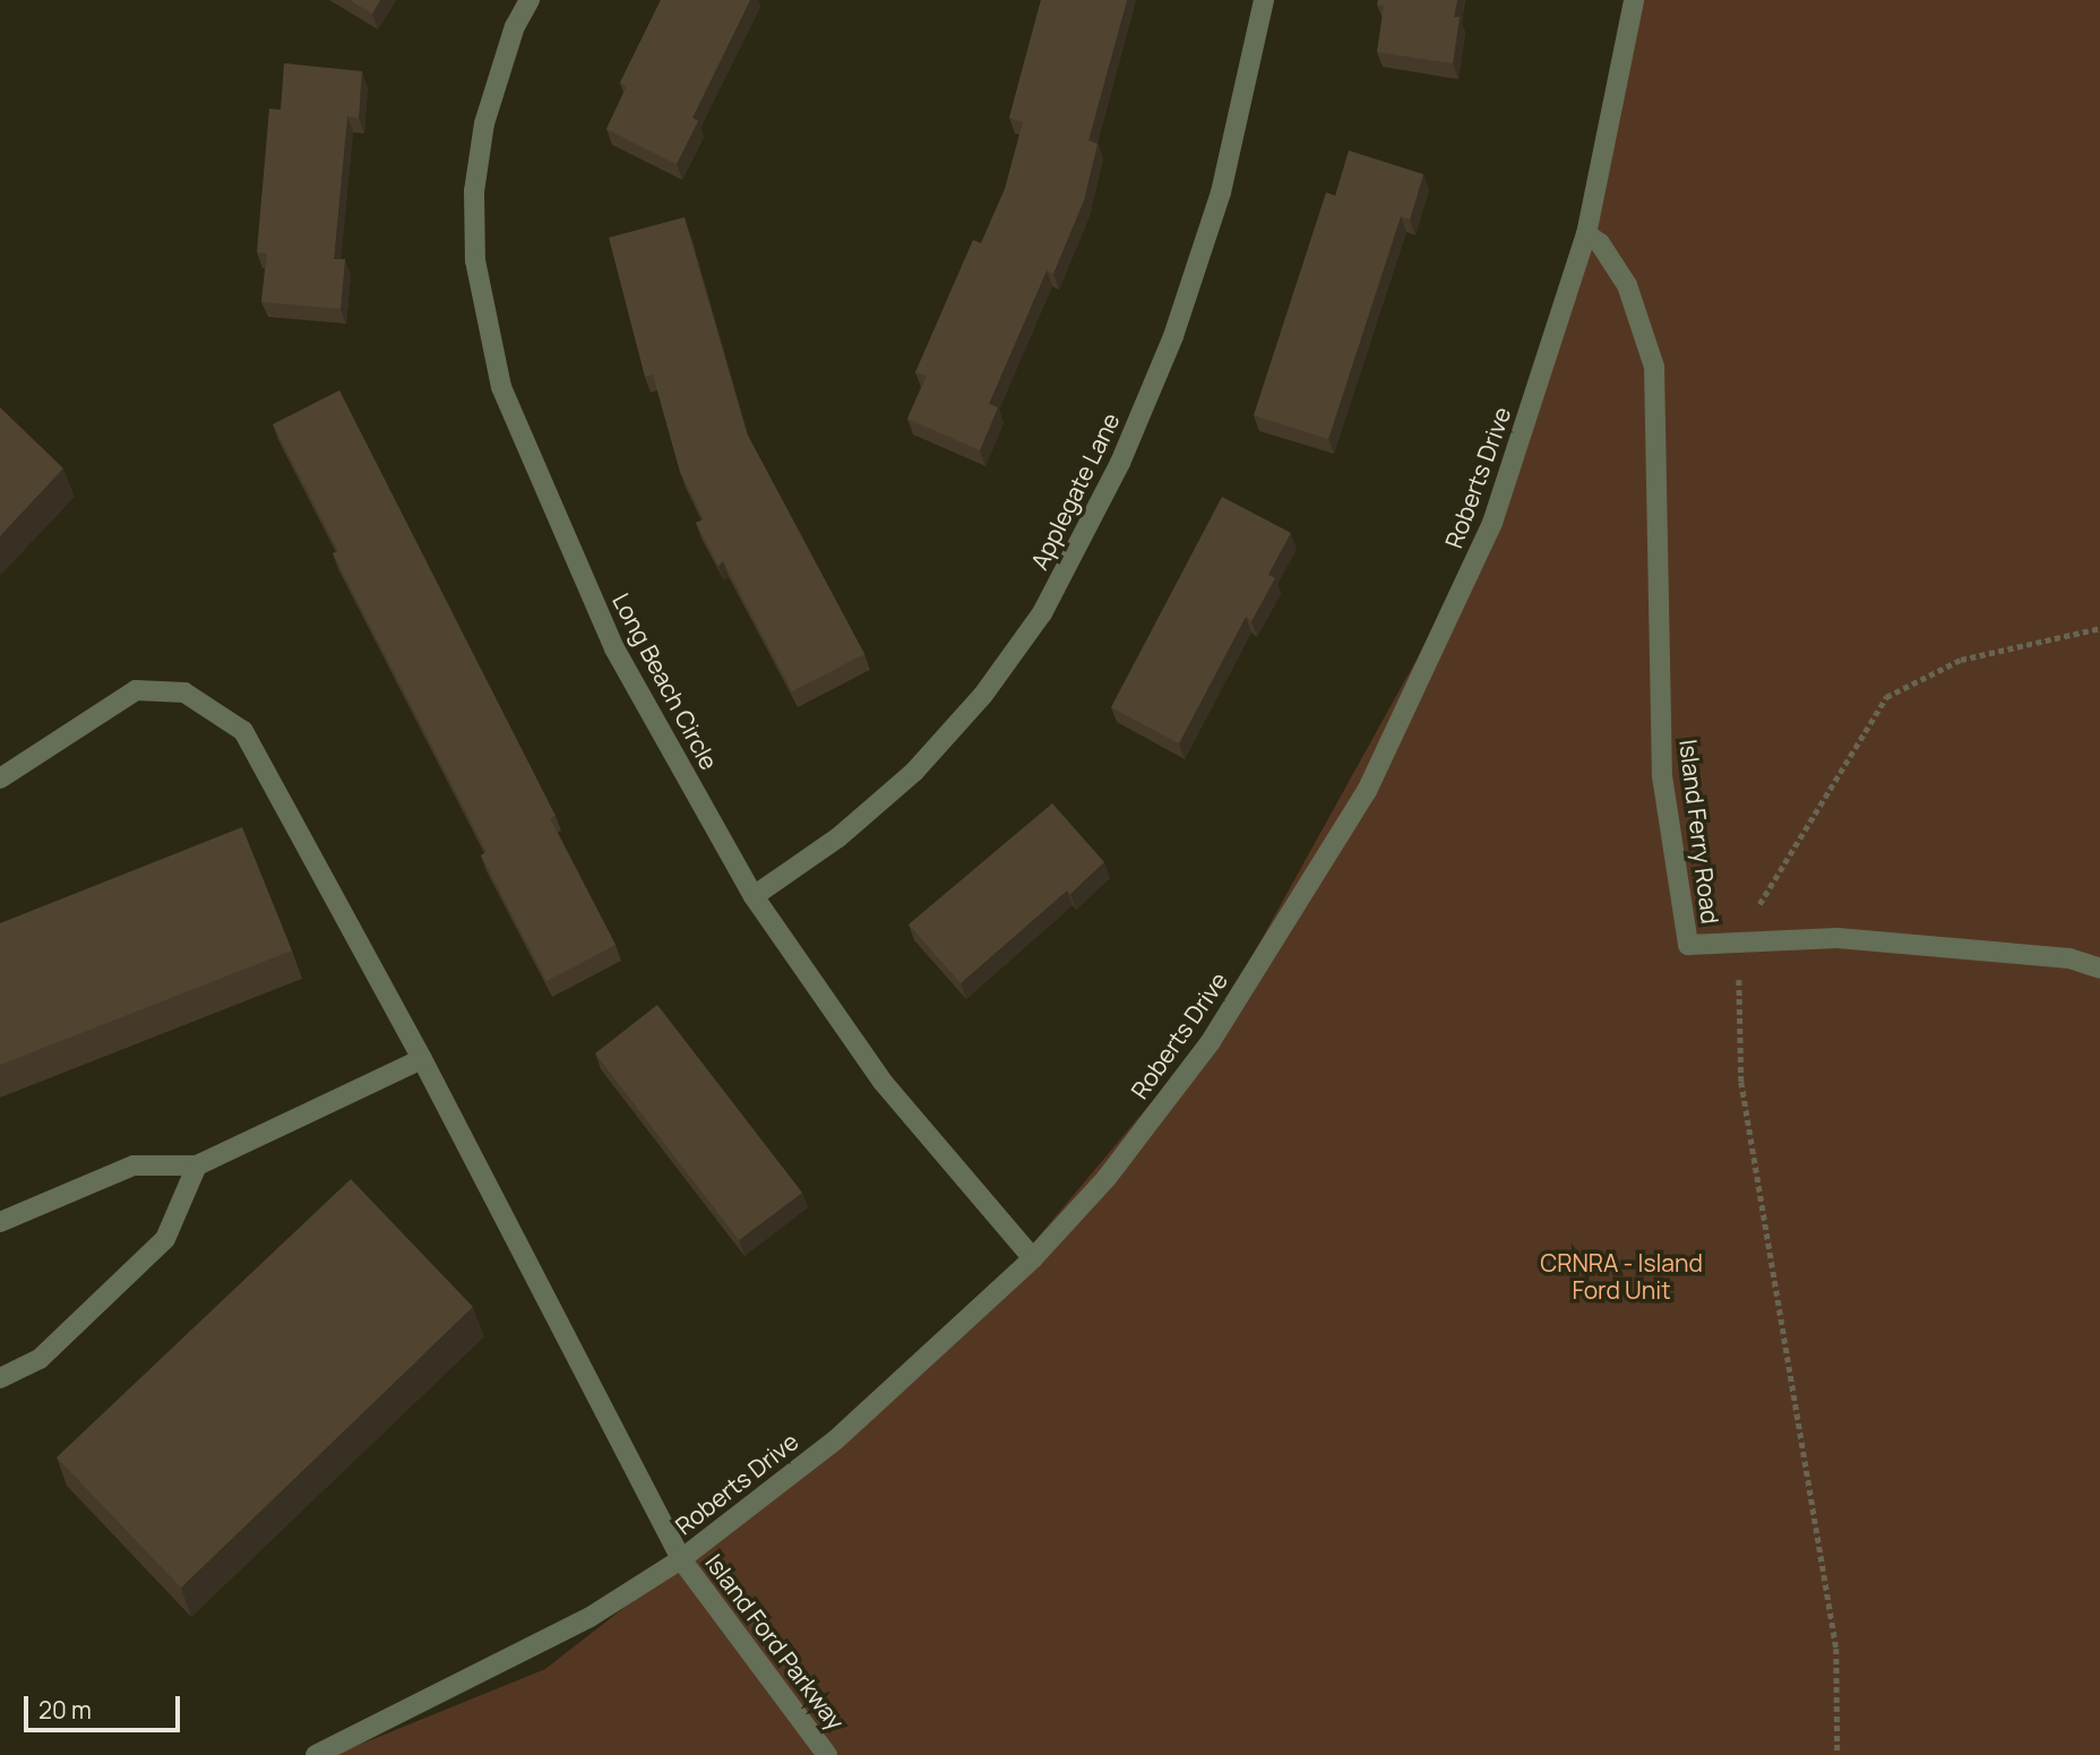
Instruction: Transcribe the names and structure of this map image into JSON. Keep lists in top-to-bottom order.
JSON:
{
  "streets": {
    "street": [
      "Roberts Drive",
      "Applegate Lane",
      "Long Beach Circle",
      "Island Ferry Road",
      "Island Ford Parkway"
    ]
  },
  "crossings": [
    ["Roberts Drive", "Long Beach Circle"],
    ["Roberts Drive", "Island Ferry Road"],
    ["Roberts Drive", "Island Ford Parkway"],
    ["Applegate Lane", "Long Beach Circle"]
  ],
  "parks": ["CRNRA - Island Ford Unit"],
  "scale_bar": "20 m"
}
